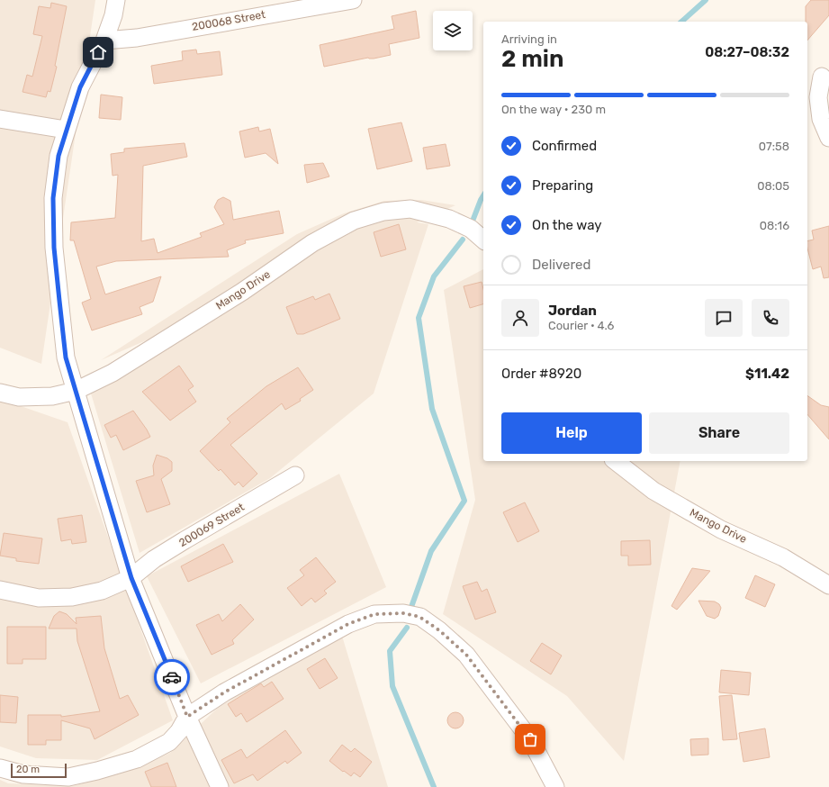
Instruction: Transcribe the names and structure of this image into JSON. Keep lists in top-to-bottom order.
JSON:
{
  "streets": {
    "street": ["200068 Street", "Mango Drive", "200069 Street"]
  },
  "scale_bar": "20 m",
  "page": {
    "heading": ["2 min", "Arriving in", "08:27–08:32"],
    "panel": [
      "Jordan",
      "Courier · 4.6",
      "Order #8920",
      "$11.42"
    ],
    "bar": "On the way · 230 m",
    "list": [
      ["Confirmed", "07:58"],
      ["Preparing", "08:05"],
      ["On the way", "08:16"],
      "Delivered"
    ],
    "buttons": ["Help", "Share"],
    "scale": "20 m"
  }
}
